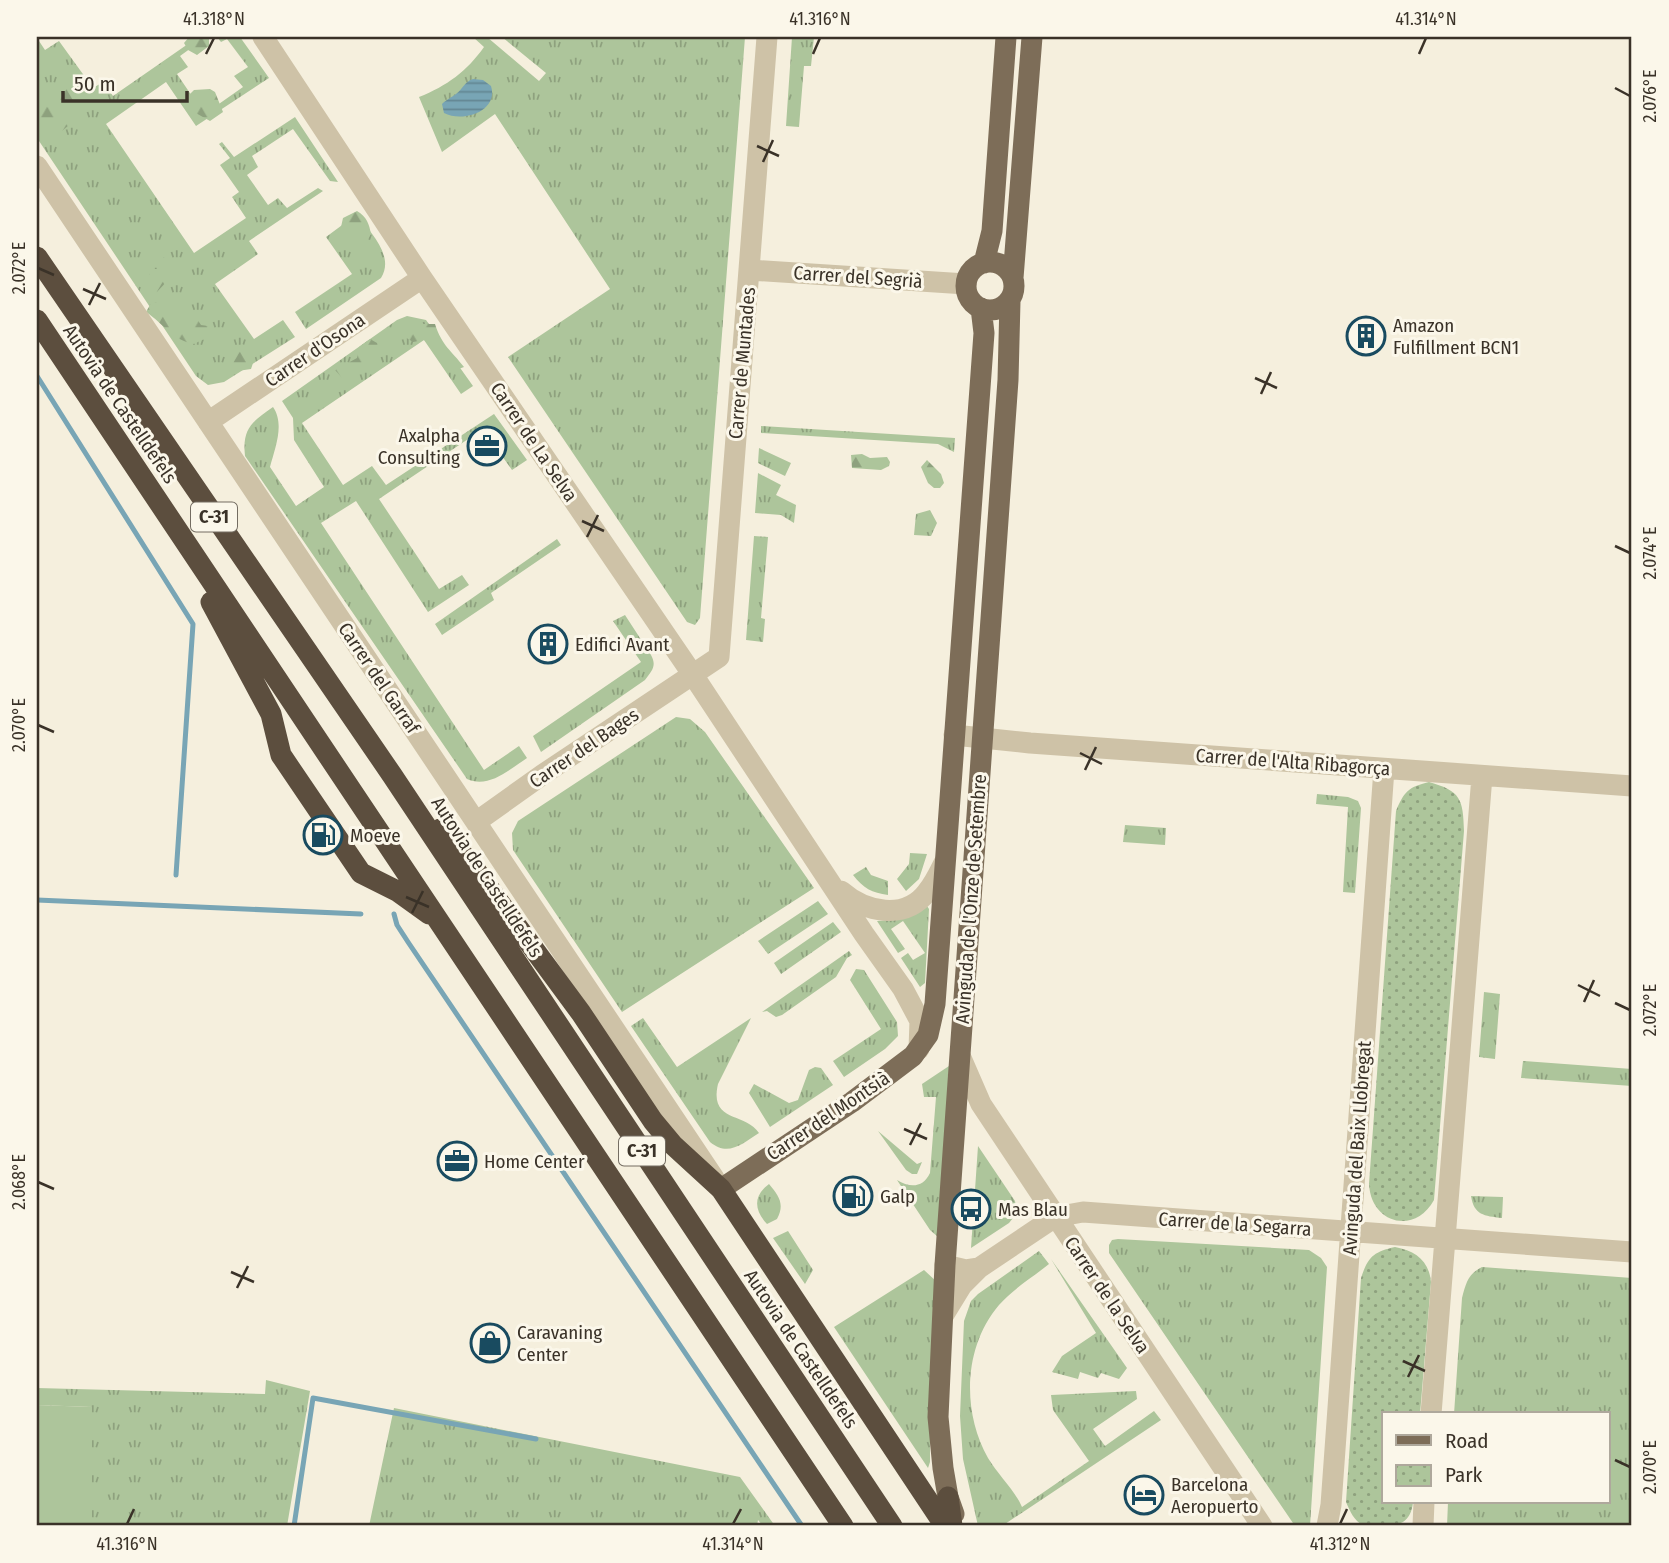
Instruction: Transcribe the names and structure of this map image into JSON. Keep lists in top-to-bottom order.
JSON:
{
  "streets": {
    "highway": ["Autovia de Castelldefels", "C-31"],
    "main road": ["Avinguda de l'Onze de Setembre", "Carrer del Montsià"],
    "street": [
      "Carrer del Segrià",
      "Carrer d'Osona",
      "Carrer de Muntades",
      "Carrer de La Selva",
      "Carrer del Garraf",
      "Carrer del Bages",
      "Carrer de l'Alta Ribagorça",
      "Avinguda del Baix Llobregat",
      "Carrer de la Segarra",
      "Carrer de la Selva"
    ]
  },
  "crossings": [
    ["Carrer del Segrià", "Carrer de Muntades"],
    ["Carrer del Segrià", "Avinguda de l'Onze de Setembre"],
    ["Carrer d'Osona", "Carrer de La Selva"],
    ["Carrer d'Osona", "Carrer del Garraf"],
    ["Carrer de Muntades", "Carrer de La Selva"],
    ["Carrer de Muntades", "Carrer del Bages"],
    ["Carrer de La Selva", "Carrer del Bages"],
    ["Carrer de La Selva", "Avinguda de l'Onze de Setembre"],
    ["Carrer de La Selva", "Carrer del Montsià"],
    ["Carrer del Garraf", "Carrer del Bages"],
    ["Carrer del Garraf", "Carrer del Montsià"],
    ["Carrer de l'Alta Ribagorça", "Avinguda de l'Onze de Setembre"],
    ["Carrer de l'Alta Ribagorça", "Avinguda del Baix Llobregat"],
    ["Avinguda de l'Onze de Setembre", "Carrer del Montsià"],
    ["Avinguda de l'Onze de Setembre", "Carrer de la Segarra"],
    ["Avinguda de l'Onze de Setembre", "Carrer de la Selva"],
    ["Avinguda del Baix Llobregat", "Carrer de la Segarra"],
    ["Carrer de la Segarra", "Carrer de la Selva"]
  ],
  "places": {
    "building": ["Amazon Fulfillment BCN1", "Edifici Avant"],
    "office": ["Axalpha Consulting", "Home Center"],
    "fuel station": ["Moeve", "Galp"],
    "bus stop": ["Mas Blau"],
    "shop": ["Caravaning Center"],
    "hotel": ["Barcelona Aeropuerto"]
  },
  "legend": ["Road", "Park"],
  "scale_bar": "50 m",
  "coordinates": [
    "41.318°N",
    "41.316°N",
    "41.314°N",
    "2.076°E",
    "2.072°E",
    "2.074°E",
    "2.070°E",
    "2.068°E",
    "41.312°N"
  ]
}
